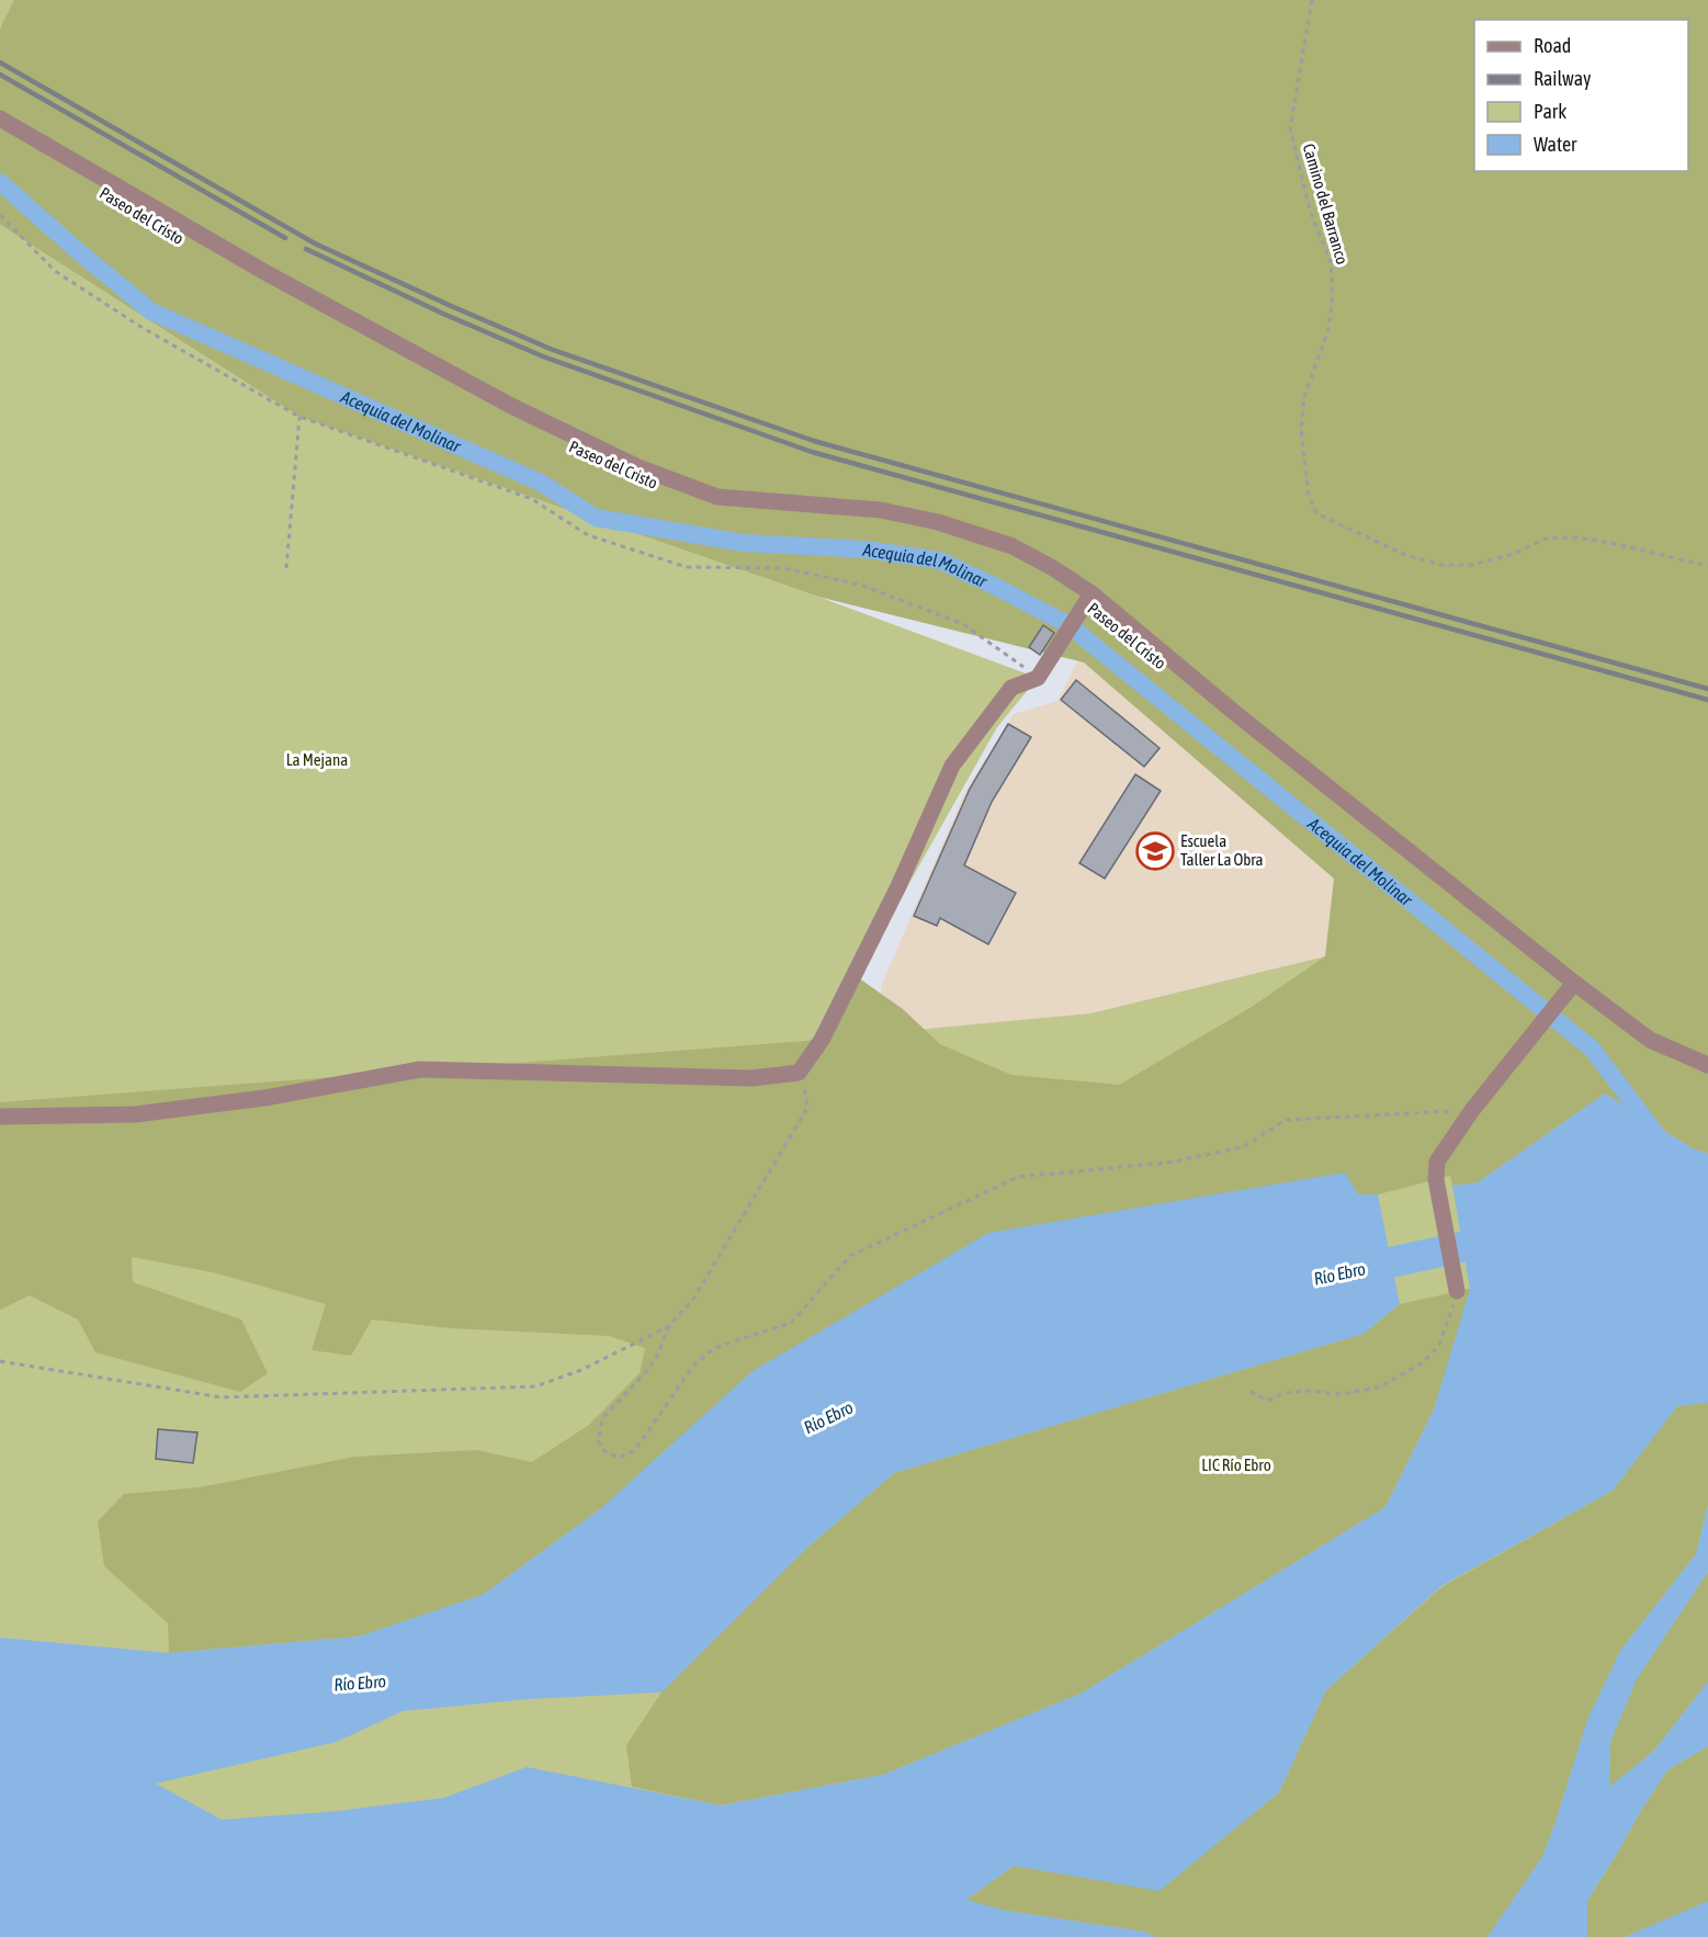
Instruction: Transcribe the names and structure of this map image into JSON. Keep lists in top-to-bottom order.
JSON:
{
  "streets": {
    "street": ["Paseo del Cristo"],
    "path": ["Camino del Barranco"]
  },
  "water": ["Acequia del Molinar", "Río Ebro"],
  "parks": ["La Mejana", "LIC Río Ebro"],
  "places": {
    "school or university": ["Escuela Taller La Obra"]
  },
  "legend": [
    "Road",
    "Railway",
    "Park",
    "Water"
  ]
}
